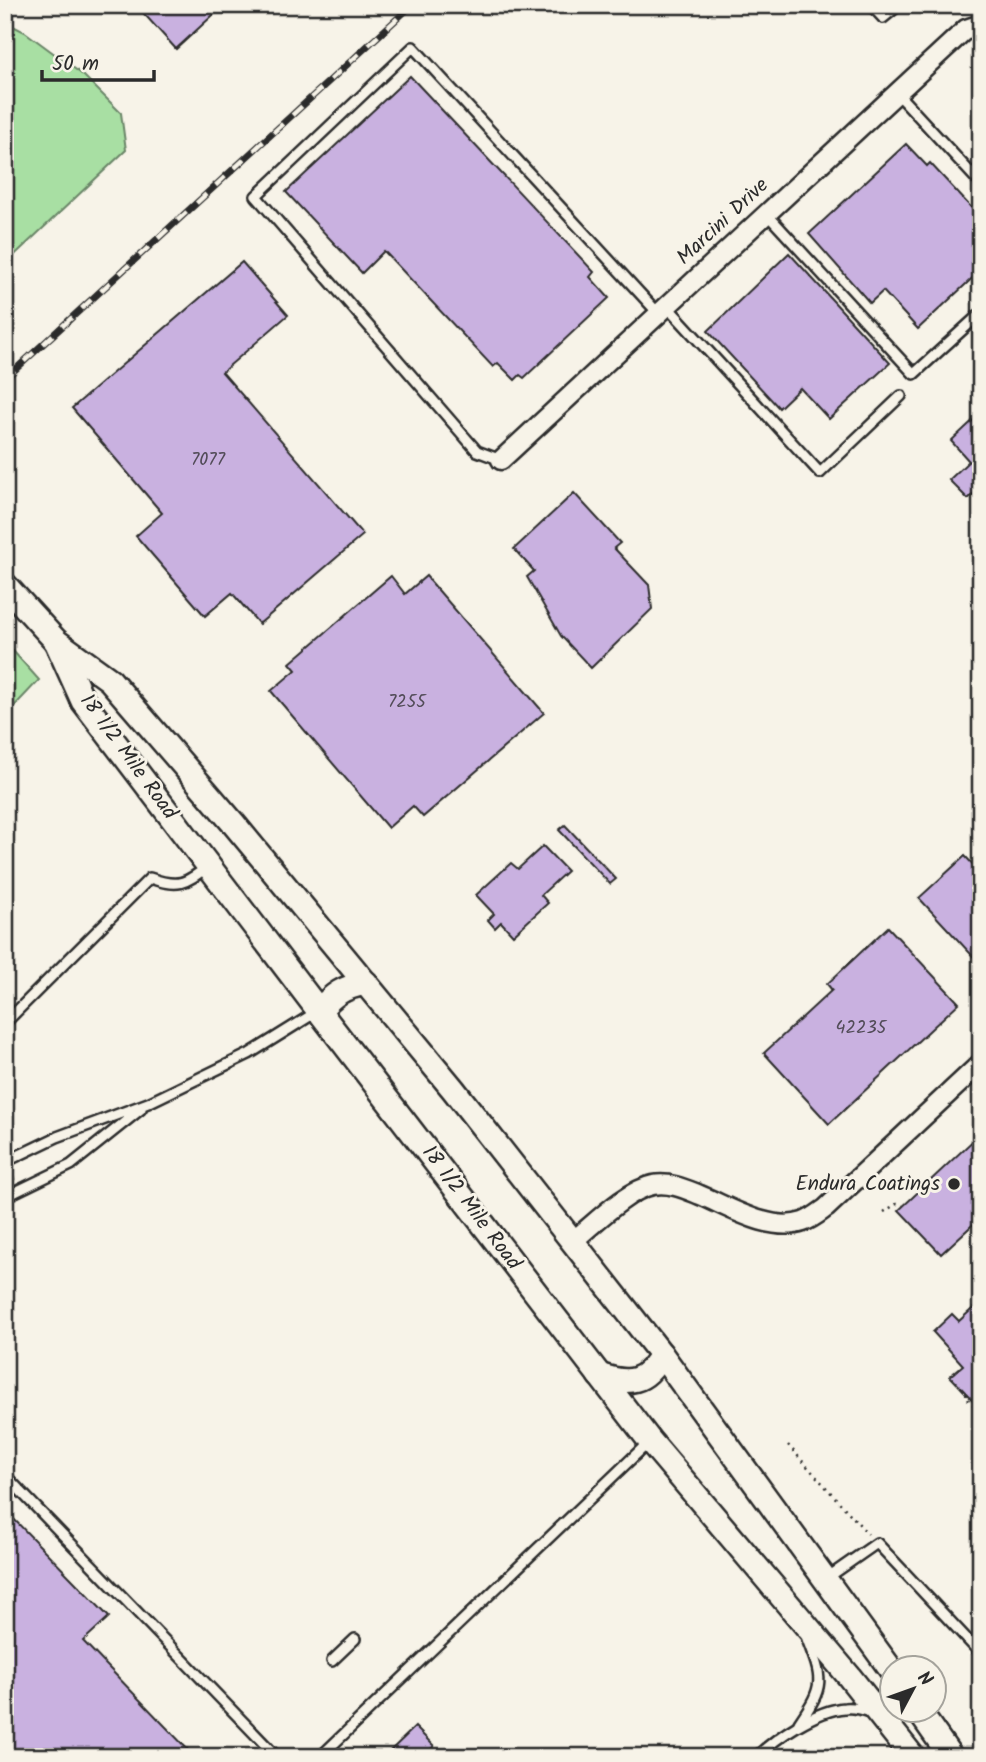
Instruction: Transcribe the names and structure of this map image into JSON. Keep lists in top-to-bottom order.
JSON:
{
  "streets": {
    "street": ["Marcini Drive", "18 1/2 Mile Road"]
  },
  "places": ["Endura Coatings"],
  "house_numbers": ["7077", "7255", "42235"],
  "scale_bar": "50 m",
  "north": "top right"
}
